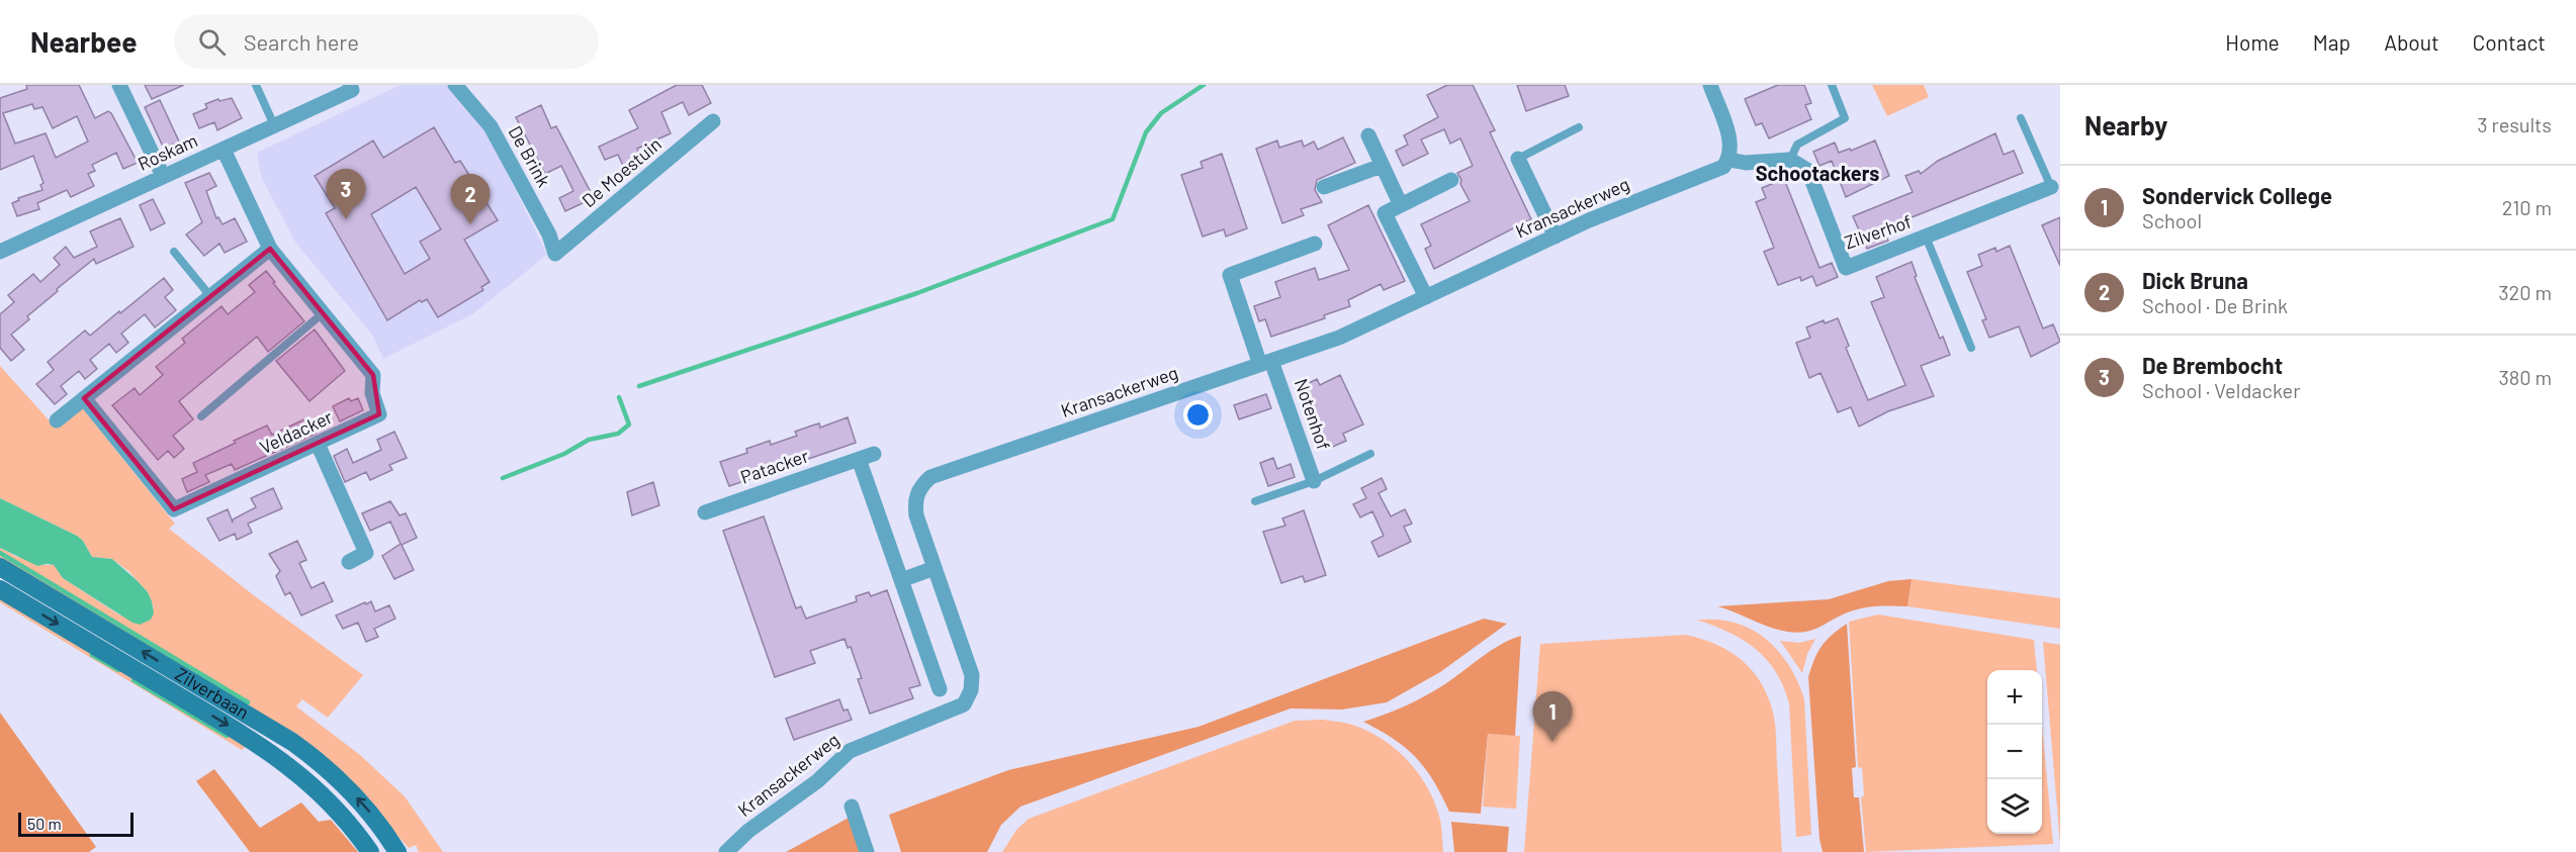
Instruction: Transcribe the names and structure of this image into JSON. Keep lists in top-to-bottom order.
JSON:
{
  "streets": {
    "main road": ["Zilverbaan"],
    "street": [
      "Roskam",
      "De Brink",
      "De Moestuin",
      "Kransackerweg",
      "Zilverhof",
      "Notenhof",
      "Veldacker",
      "Patacker"
    ]
  },
  "crossings": [
    ["Roskam", "Veldacker"],
    ["De Brink", "De Moestuin"],
    ["Kransackerweg", "Notenhof"]
  ],
  "districts": ["Schootackers"],
  "scale_bar": "50 m",
  "page": {
    "header": "Nearbee",
    "search": "Search here",
    "nav": [
      "Home",
      "Map",
      "About",
      "Contact"
    ],
    "heading": ["Nearby", "3 results"],
    "list": [
      {
        "mark": "1",
        "name": "Sondervick College",
        "note": "School",
        "value": "210 m"
      },
      {
        "mark": "2",
        "name": "Dick Bruna",
        "note": "School · De Brink",
        "value": "320 m"
      },
      {
        "mark": "3",
        "name": "De Brembocht",
        "note": "School · Veldacker",
        "value": "380 m"
      }
    ],
    "pins": ["3", "2", "1"],
    "map_buttons": ["+", "−"],
    "scale": "50 m"
  }
}
